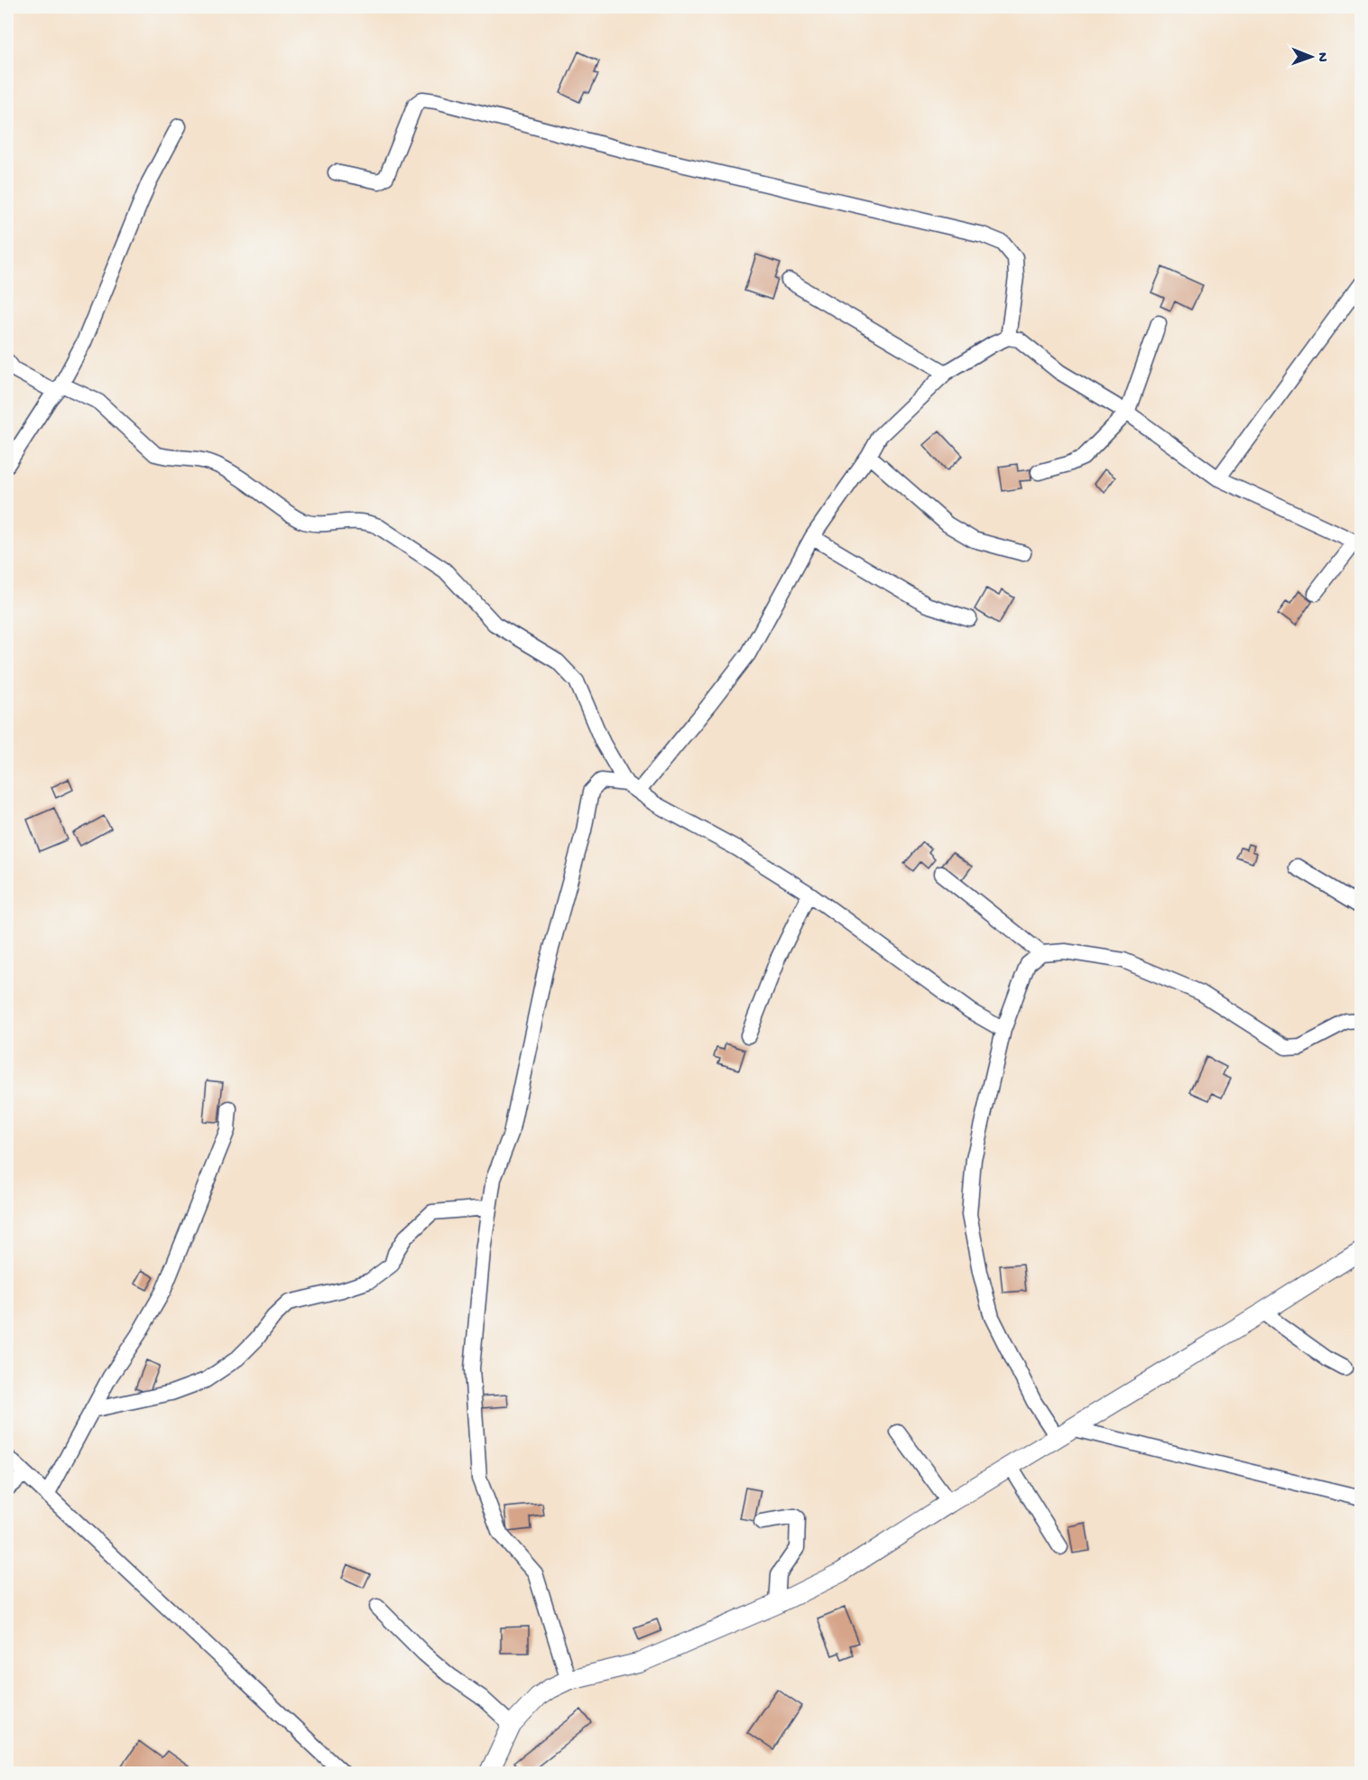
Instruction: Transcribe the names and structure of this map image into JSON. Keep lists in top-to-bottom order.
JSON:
{
  "north": "right"
}
